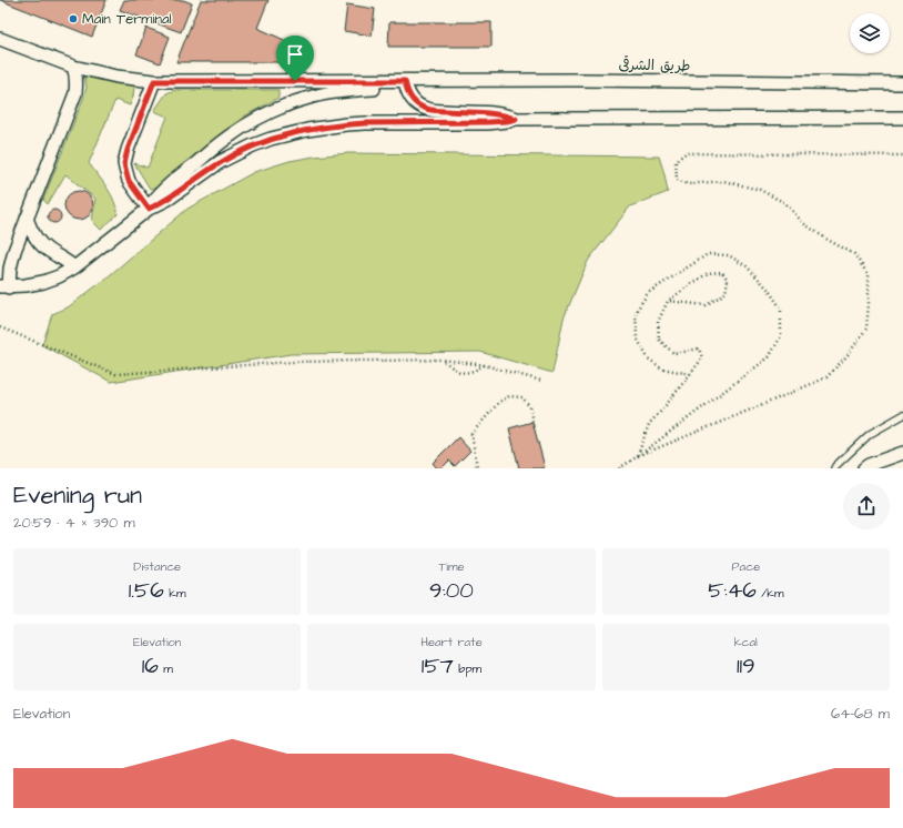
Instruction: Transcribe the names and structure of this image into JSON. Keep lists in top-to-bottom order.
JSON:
{
  "streets": {
    "street": ["طريق الشرقى"]
  },
  "places": ["Main Terminal"],
  "page": {
    "heading": ["Evening run", "20:59 · 4 × 390 m"],
    "stats": [
      ["Distance", "1.56 km"],
      ["Time", "9:00"],
      ["Pace", "5:46 /km"],
      ["Elevation", "16 m"],
      ["Heart rate", "157 bpm"],
      ["kcal", "119"]
    ],
    "chart": ["Elevation", "64–68 m"]
  }
}
